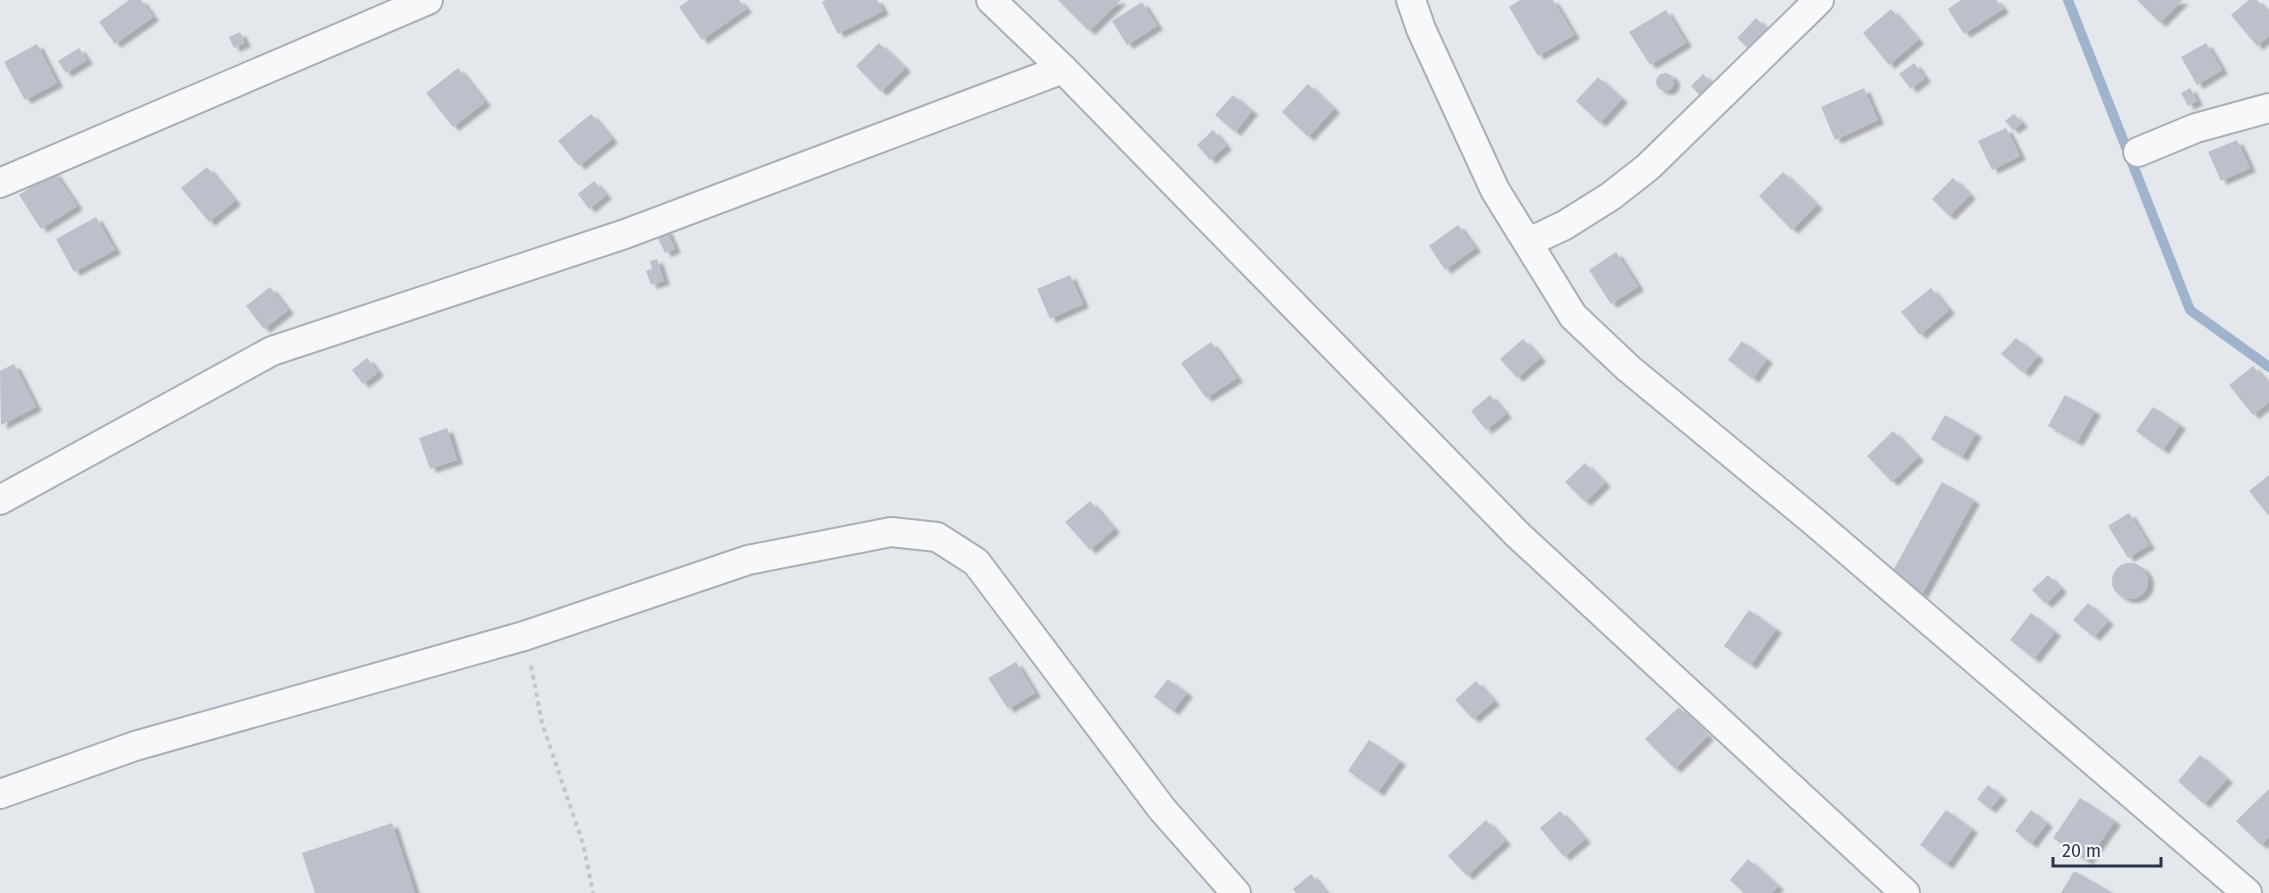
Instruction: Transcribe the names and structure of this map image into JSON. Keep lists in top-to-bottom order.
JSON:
{
  "scale_bar": "20 m"
}
